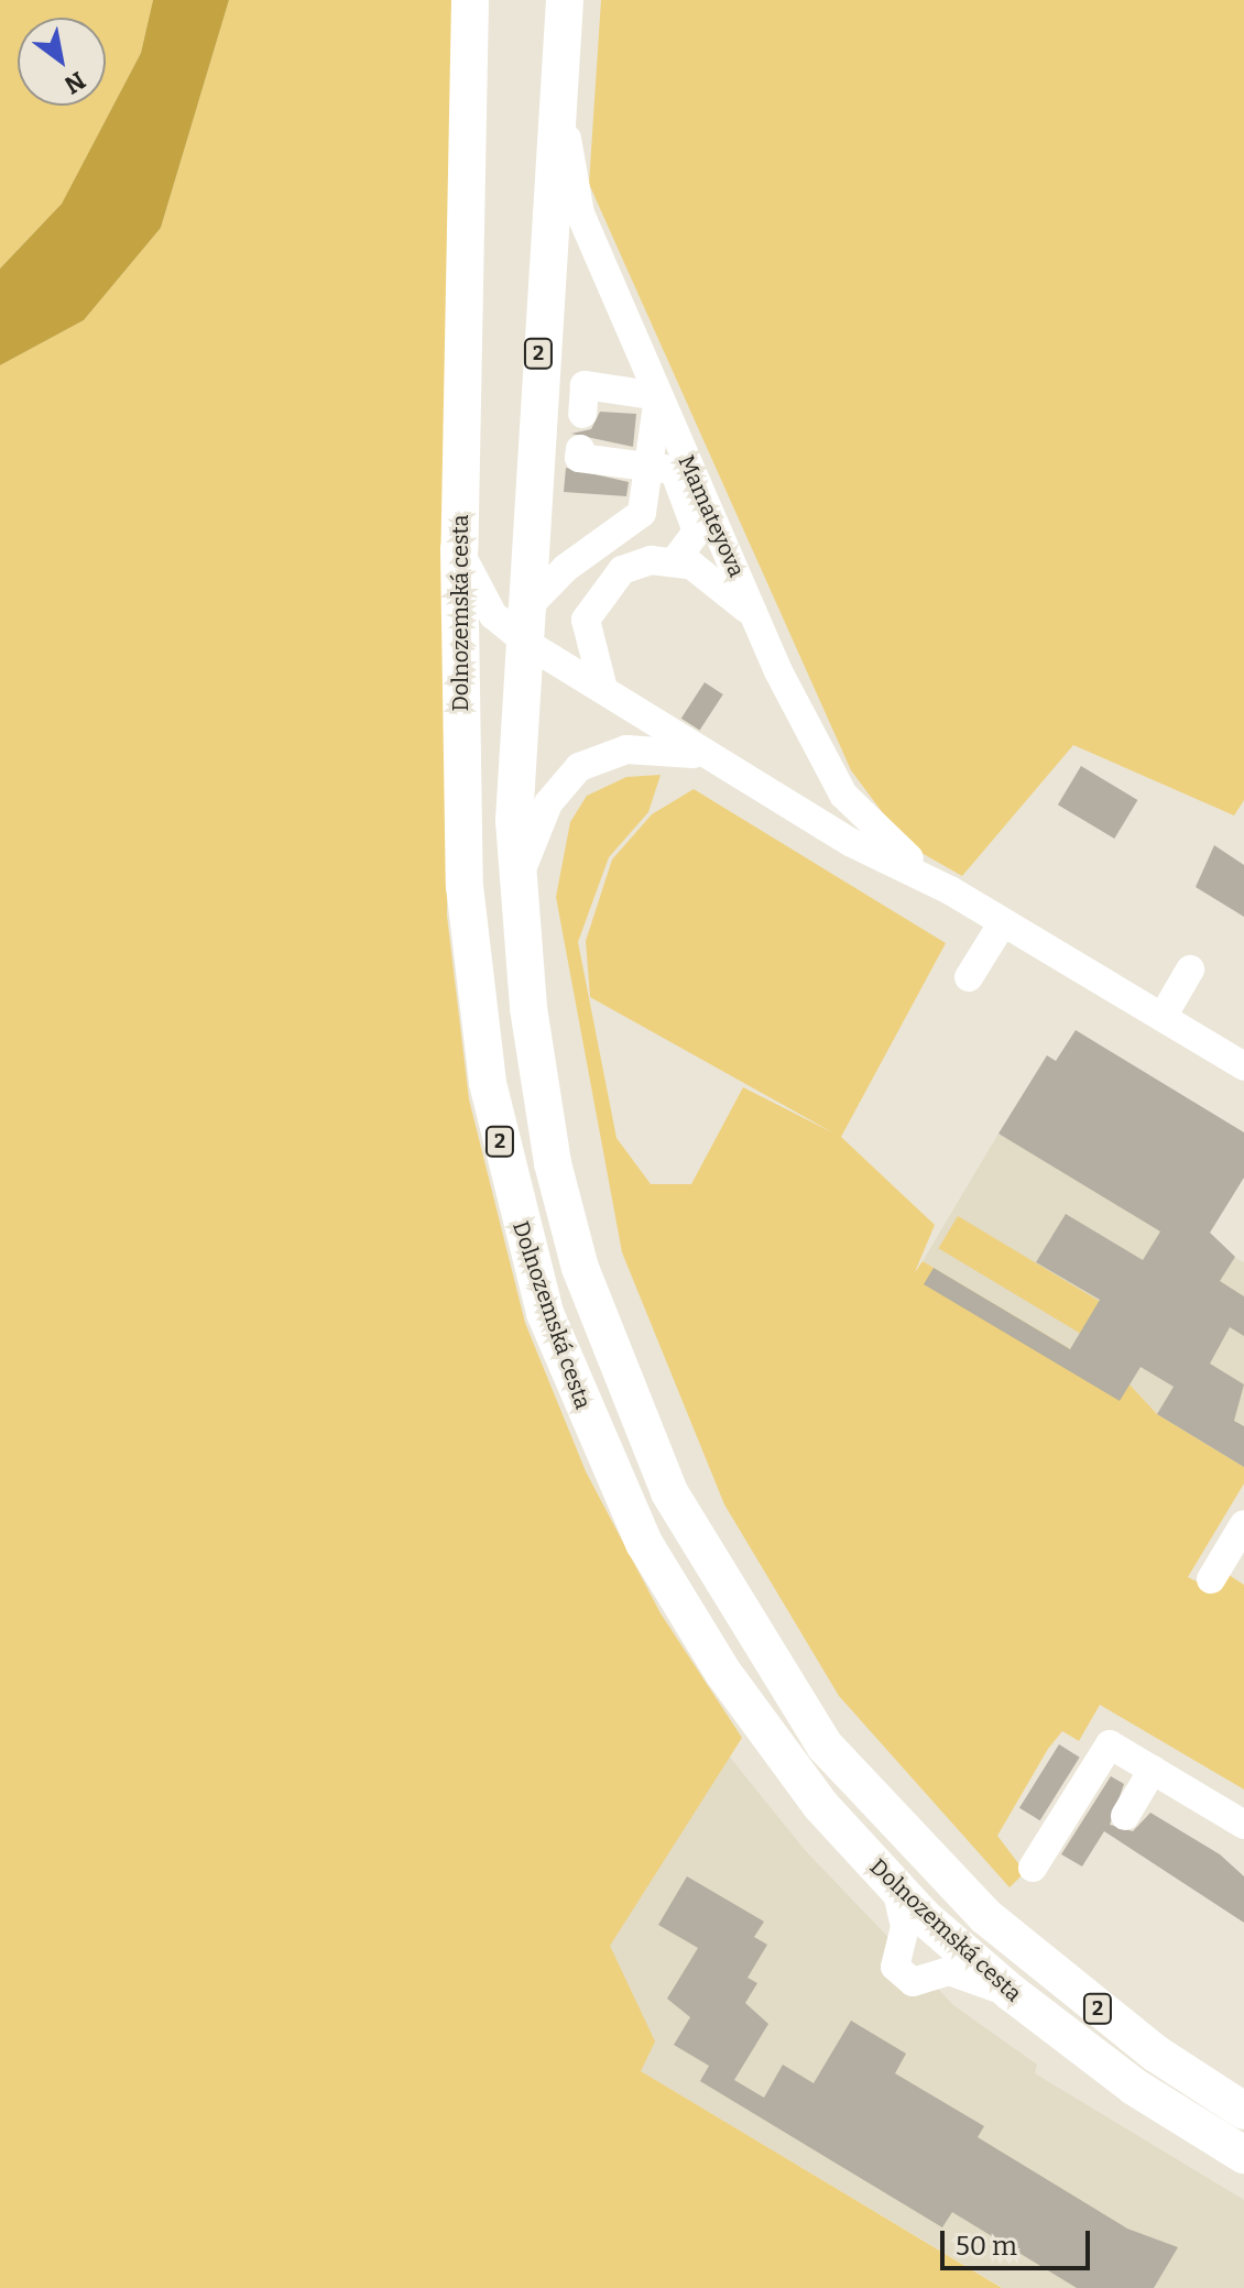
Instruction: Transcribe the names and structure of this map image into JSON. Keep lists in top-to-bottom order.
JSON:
{
  "streets": {
    "main road": ["2", "Dolnozemská cesta"],
    "street": ["Mamateyova"]
  },
  "crossings": [
    ["Mamateyova", "Dolnozemská cesta"]
  ],
  "scale_bar": "50 m",
  "north": "bottom right"
}
